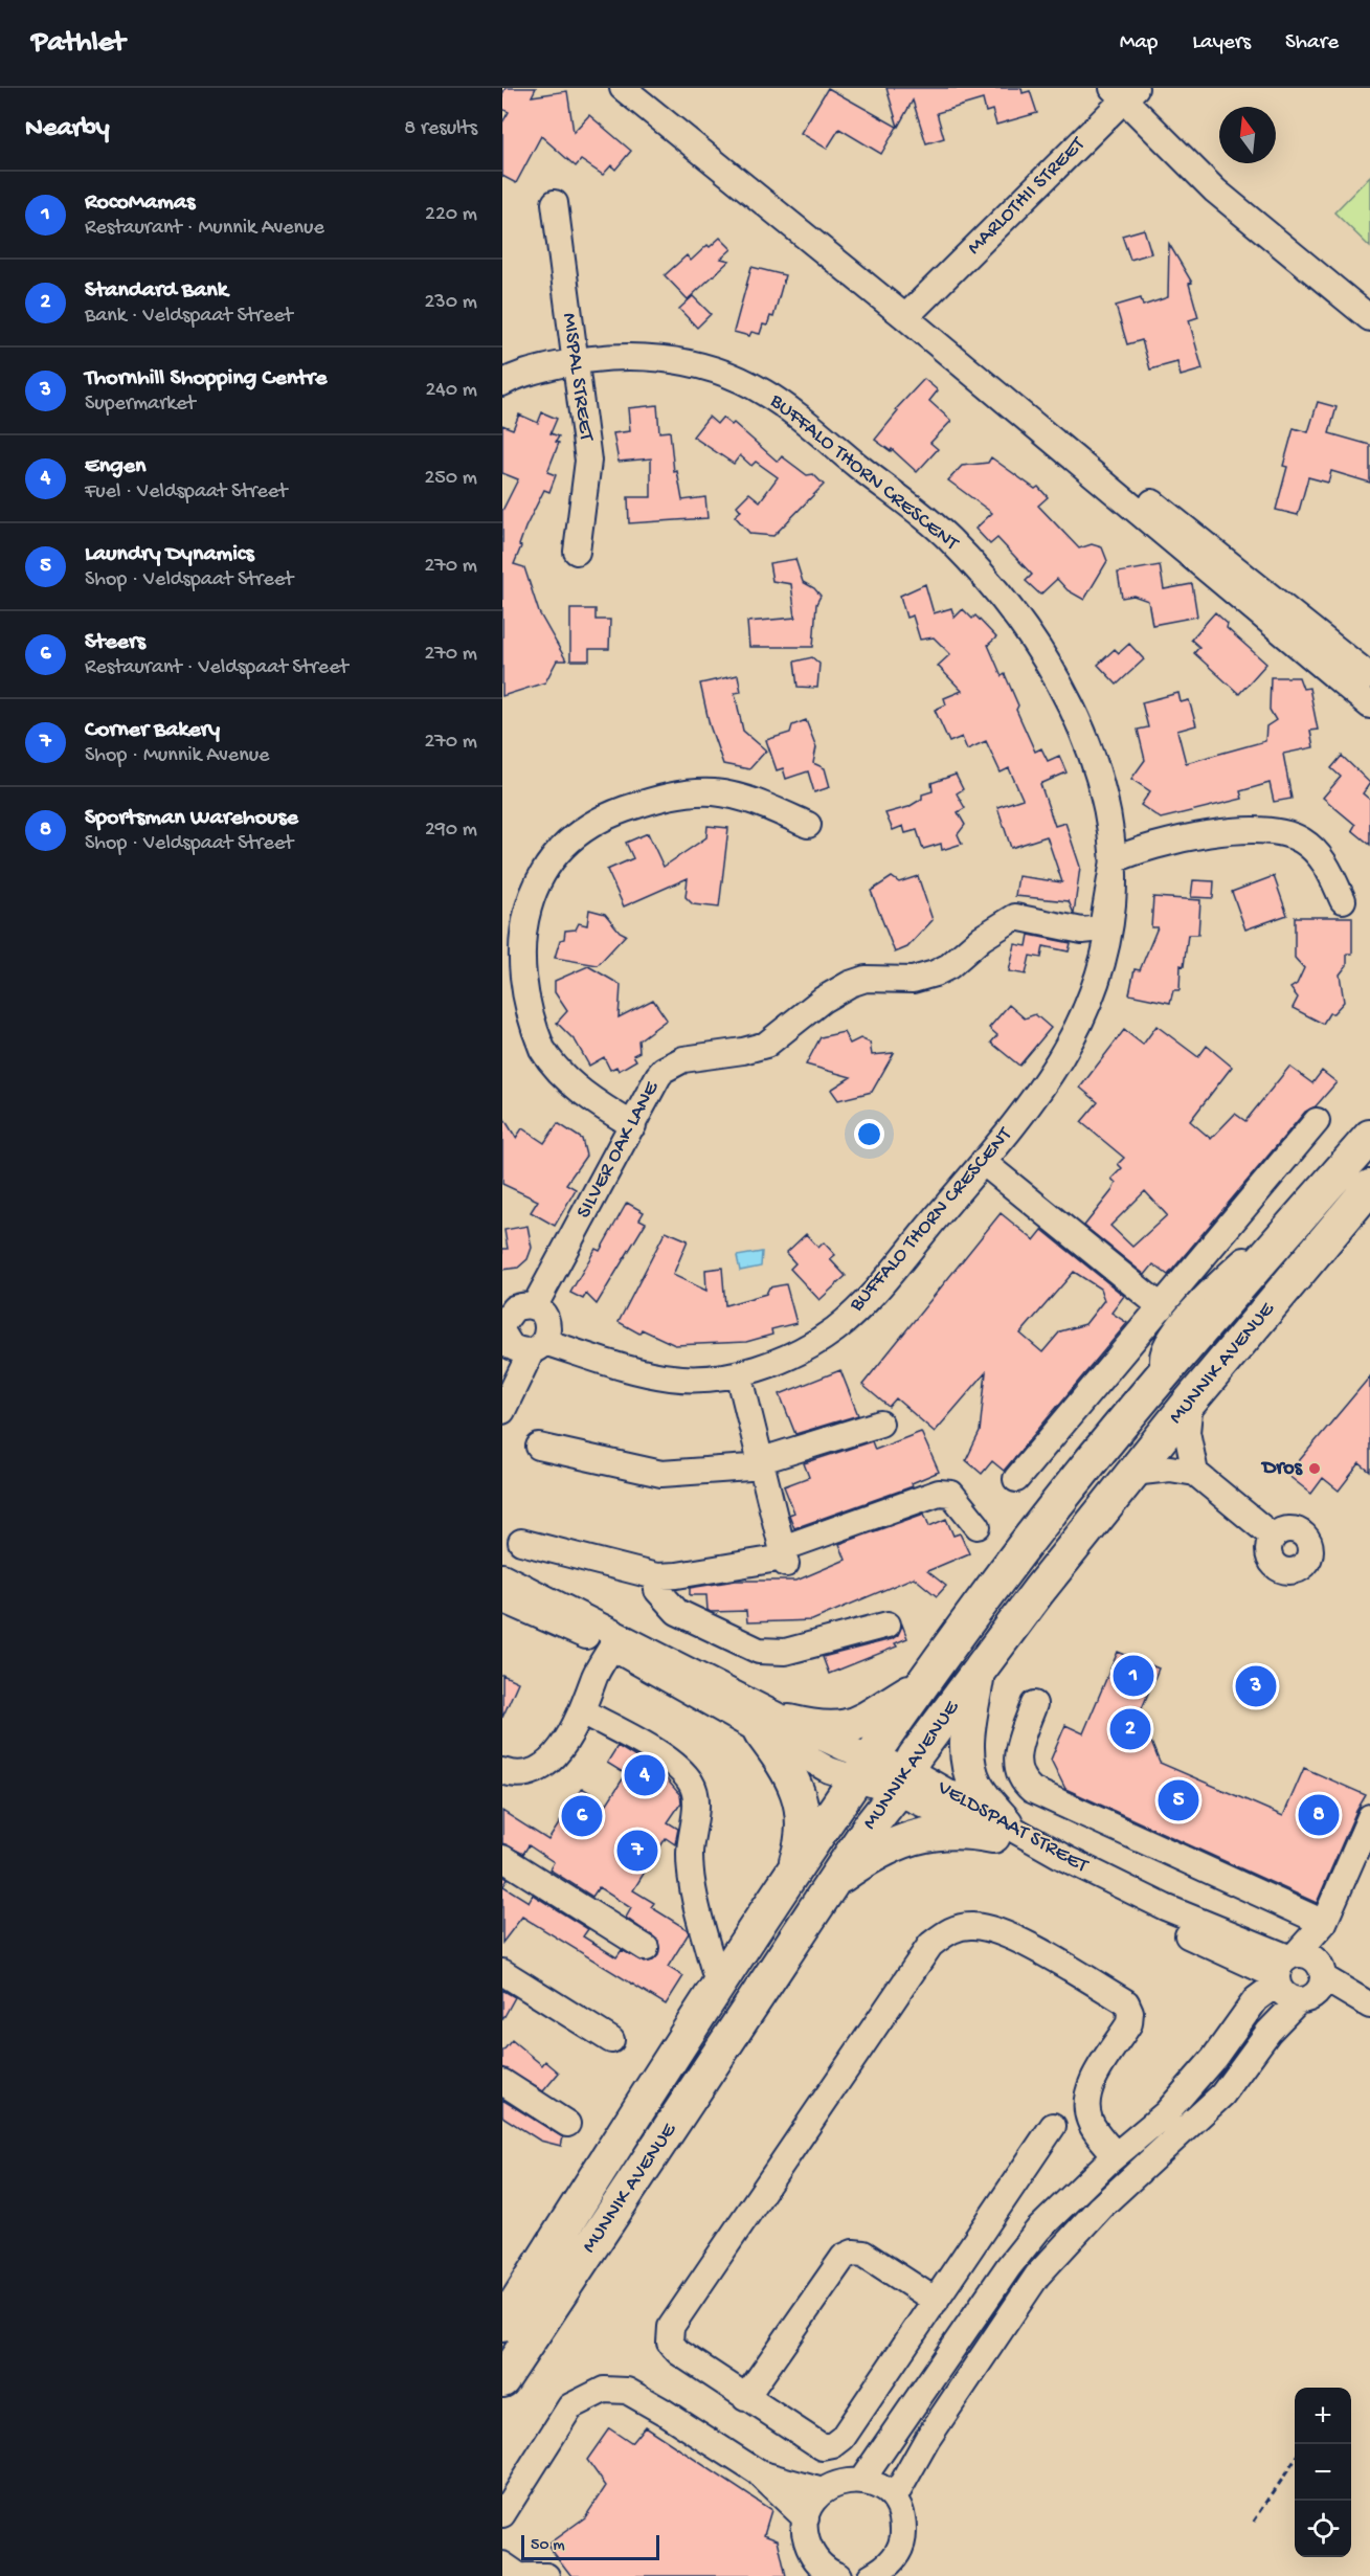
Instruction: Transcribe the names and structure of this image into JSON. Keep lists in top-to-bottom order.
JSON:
{
  "streets": {
    "main road": ["MUNNIK AVENUE"],
    "street": [
      "MARLOTHII STREET",
      "MISPAL STREET",
      "BUFFALO THORN CRESCENT",
      "SILVER OAK LANE",
      "VELDSPAAT STREET"
    ]
  },
  "crossings": [
    ["MISPAL STREET", "BUFFALO THORN CRESCENT"],
    ["BUFFALO THORN CRESCENT", "SILVER OAK LANE"],
    ["MUNNIK AVENUE", "VELDSPAAT STREET"]
  ],
  "places": ["Dros"],
  "scale_bar": "50 m",
  "north": "top",
  "page": {
    "header": "Pathlet",
    "nav": ["Map", "Layers", "Share"],
    "heading": ["Nearby", "8 results"],
    "list": [
      {
        "mark": "1",
        "name": "RocoMamas",
        "note": "Restaurant · Munnik Avenue",
        "value": "220 m"
      },
      {
        "mark": "2",
        "name": "Standard Bank",
        "note": "Bank · Veldspaat Street",
        "value": "230 m"
      },
      {
        "mark": "3",
        "name": "Thornhill Shopping Centre",
        "note": "Supermarket",
        "value": "240 m"
      },
      {
        "mark": "4",
        "name": "Engen",
        "note": "Fuel · Veldspaat Street",
        "value": "250 m"
      },
      {
        "mark": "5",
        "name": "Laundry Dynamics",
        "note": "Shop · Veldspaat Street",
        "value": "270 m"
      },
      {
        "mark": "6",
        "name": "Steers",
        "note": "Restaurant · Veldspaat Street",
        "value": "270 m"
      },
      {
        "mark": "7",
        "name": "Corner Bakery",
        "note": "Shop · Munnik Avenue",
        "value": "270 m"
      },
      {
        "mark": "8",
        "name": "Sportsman Warehouse",
        "note": "Shop · Veldspaat Street",
        "value": "290 m"
      }
    ],
    "pins": [
      "1",
      "3",
      "2",
      "4",
      "5",
      "8",
      "6",
      "7"
    ],
    "map_buttons": ["+", "−"],
    "scale": "50 m"
  }
}
